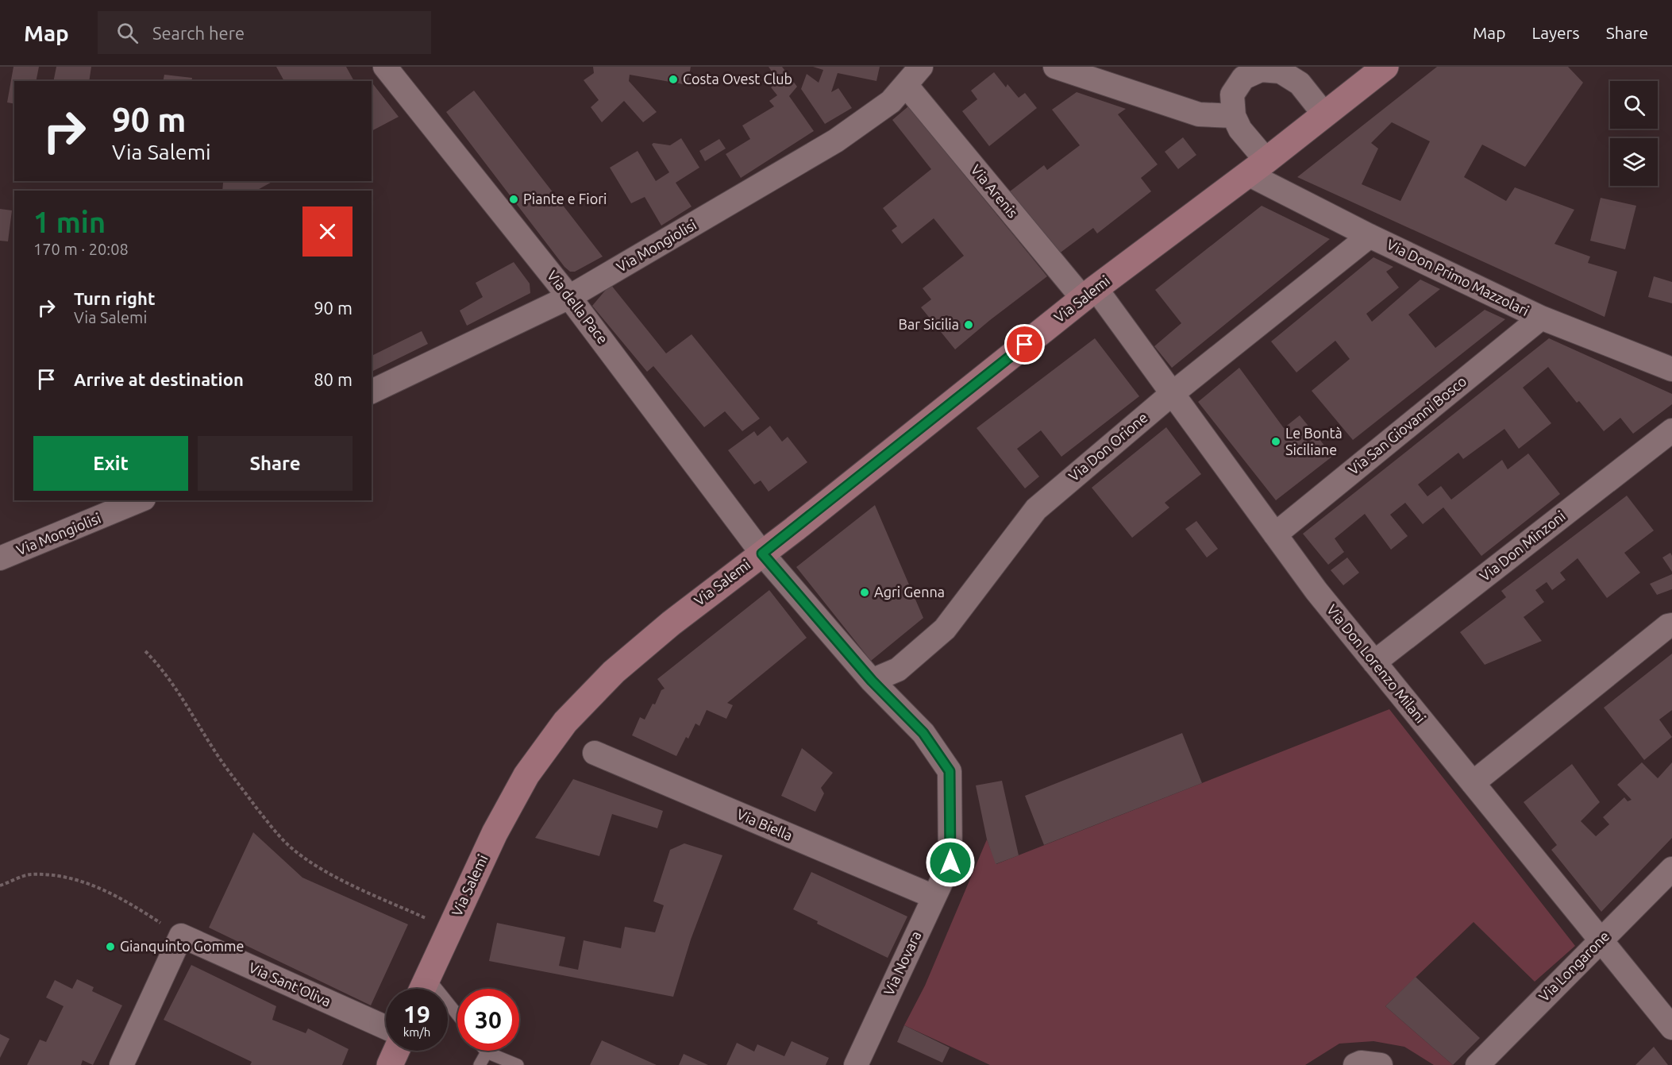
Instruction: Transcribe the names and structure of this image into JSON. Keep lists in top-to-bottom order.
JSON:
{
  "streets": {
    "main road": ["Via Salemi"],
    "street": [
      "Via Arenis",
      "Via Mongiolisi",
      "Via Don Primo Mazzolari",
      "Via della Pace",
      "Via San Giovanni Bosco",
      "Via Don Orione",
      "Via Don Minzoni",
      "Via Don Lorenzo Milani",
      "Via Biella",
      "Via Novara",
      "Via Longarone",
      "Via Sant'Oliva"
    ]
  },
  "crossings": [
    ["Via Arenis", "Via Mongiolisi"],
    ["Via Arenis", "Via Salemi"],
    ["Via Arenis", "Via Don Lorenzo Milani"],
    ["Via Mongiolisi", "Via della Pace"],
    ["Via Don Primo Mazzolari", "Via Salemi"],
    ["Via Don Primo Mazzolari", "Via San Giovanni Bosco"],
    ["Via Don Primo Mazzolari", "Via Don Orione"],
    ["Via Salemi", "Via della Pace"],
    ["Via Salemi", "Via Don Lorenzo Milani"],
    ["Via della Pace", "Via Don Orione"],
    ["Via della Pace", "Via Novara"],
    ["Via San Giovanni Bosco", "Via Don Lorenzo Milani"],
    ["Via Don Orione", "Via Don Lorenzo Milani"],
    ["Via Don Minzoni", "Via Don Lorenzo Milani"],
    ["Via Don Lorenzo Milani", "Via Longarone"],
    ["Via Biella", "Via Novara"]
  ],
  "places": [
    "Costa Ovest Club",
    "Piante e Fiori",
    "Bar Sicilia",
    "Le Bontà Siciliane",
    "Agri Genna",
    "Gianquinto Gomme"
  ],
  "page": {
    "header": "Map",
    "search": "Search here",
    "nav": ["Map", "Layers", "Share"],
    "turn": ["90 m", "Via Salemi"],
    "heading": ["1 min", "170 m · 20:08"],
    "list": [
      {
        "name": "Turn right",
        "note": "Via Salemi",
        "value": "90 m"
      },
      {
        "name": "Arrive at destination",
        "value": "80 m"
      }
    ],
    "buttons": ["Exit", "Share"],
    "speed": "19 km/h",
    "limit": "30"
  }
}
